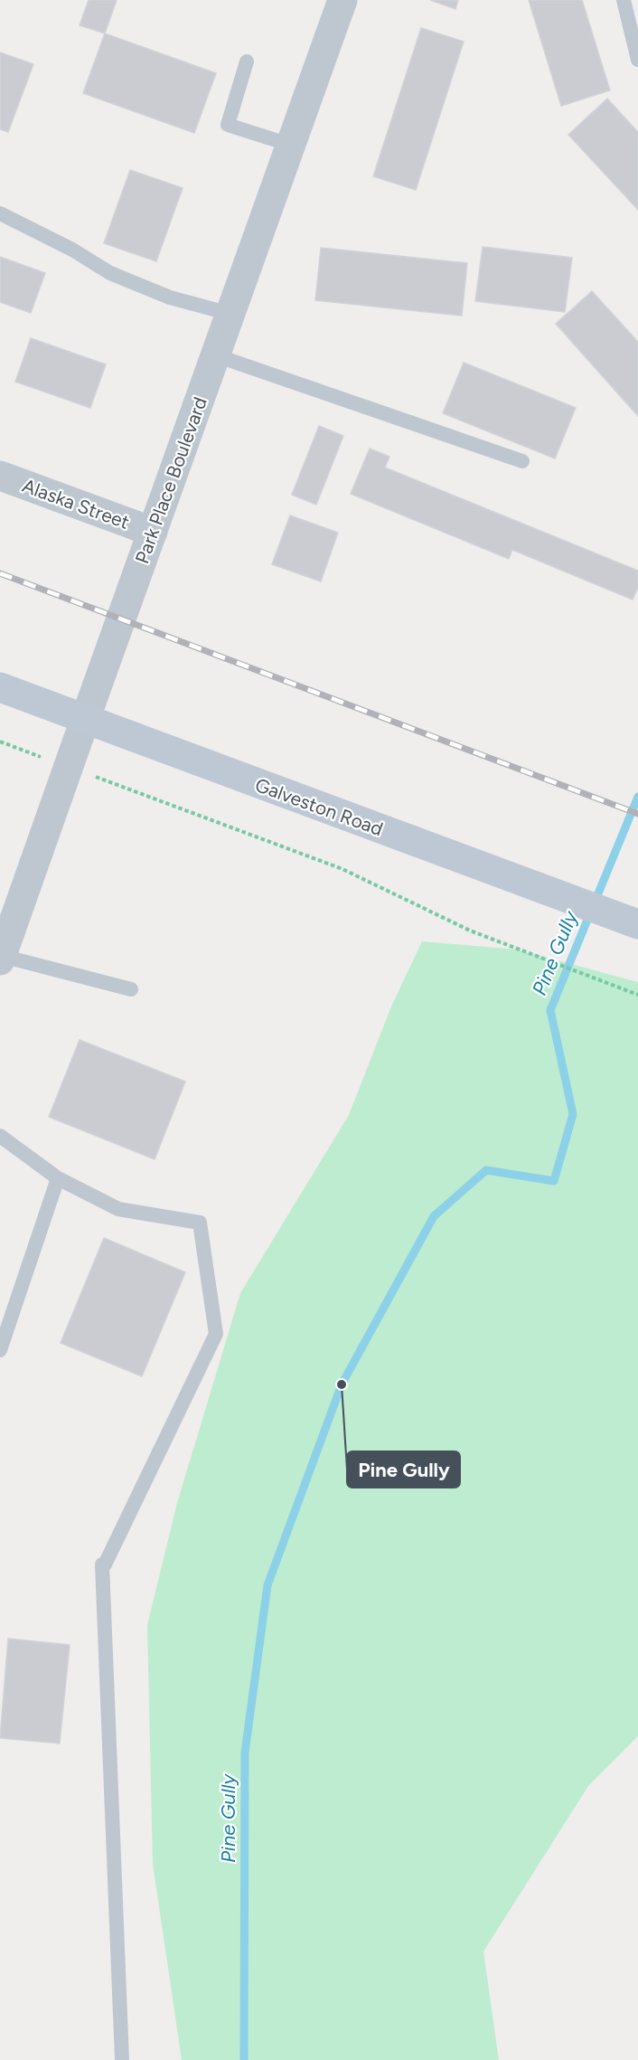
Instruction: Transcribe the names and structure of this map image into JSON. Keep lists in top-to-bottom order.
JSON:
{
  "streets": {
    "main road": ["Galveston Road"],
    "street": ["Park Place Boulevard", "Alaska Street"]
  },
  "crossings": [
    ["Park Place Boulevard", "Alaska Street"],
    ["Park Place Boulevard", "Galveston Road"]
  ],
  "water": ["Pine Gully"],
  "places": ["Pine Gully"]
}
